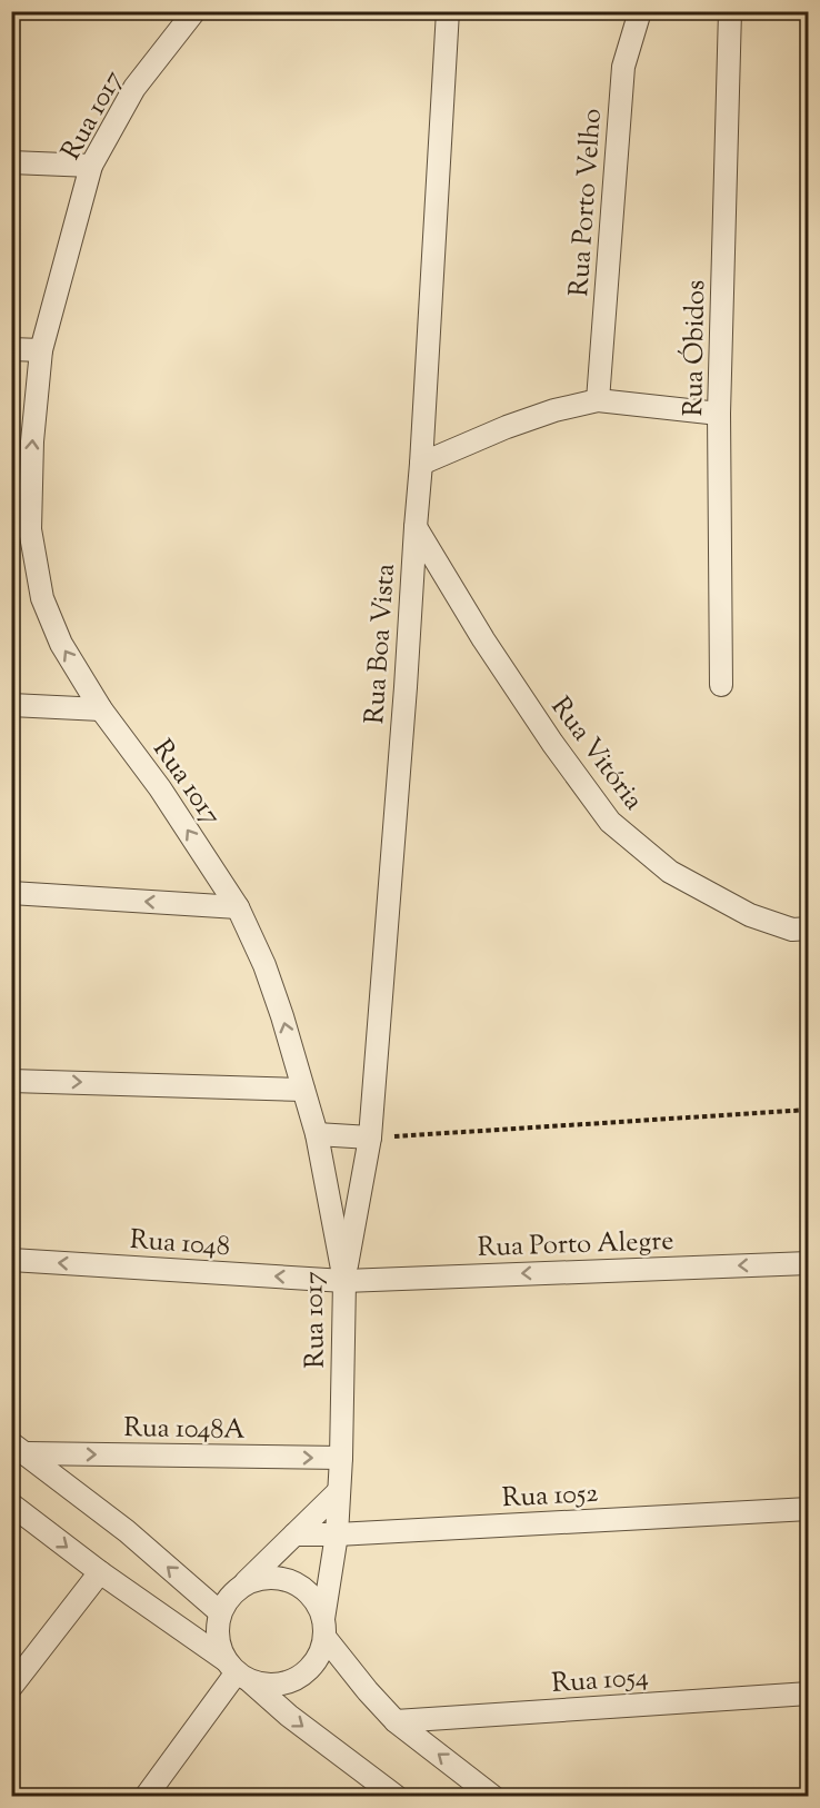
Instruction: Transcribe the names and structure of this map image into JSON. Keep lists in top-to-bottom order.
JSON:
{
  "streets": {
    "street": [
      "Rua 1017",
      "Rua Porto Velho",
      "Rua Óbidos",
      "Rua Boa Vista",
      "Rua Vitória",
      "Rua 1048",
      "Rua Porto Alegre",
      "Rua 1048A",
      "Rua 1052",
      "Rua 1054"
    ]
  },
  "crossings": [
    ["Rua 1017", "Rua Boa Vista"],
    ["Rua 1017", "Rua 1048"],
    ["Rua 1017", "Rua Porto Alegre"],
    ["Rua 1017", "Rua 1048A"],
    ["Rua 1017", "Rua 1052"],
    ["Rua Boa Vista", "Rua Vitória"],
    ["Rua Boa Vista", "Rua 1048"],
    ["Rua Boa Vista", "Rua Porto Alegre"],
    ["Rua 1048", "Rua Porto Alegre"]
  ],
  "one_way": ["Rua 1017", "Rua Porto Alegre", "Rua 1048A"]
}
